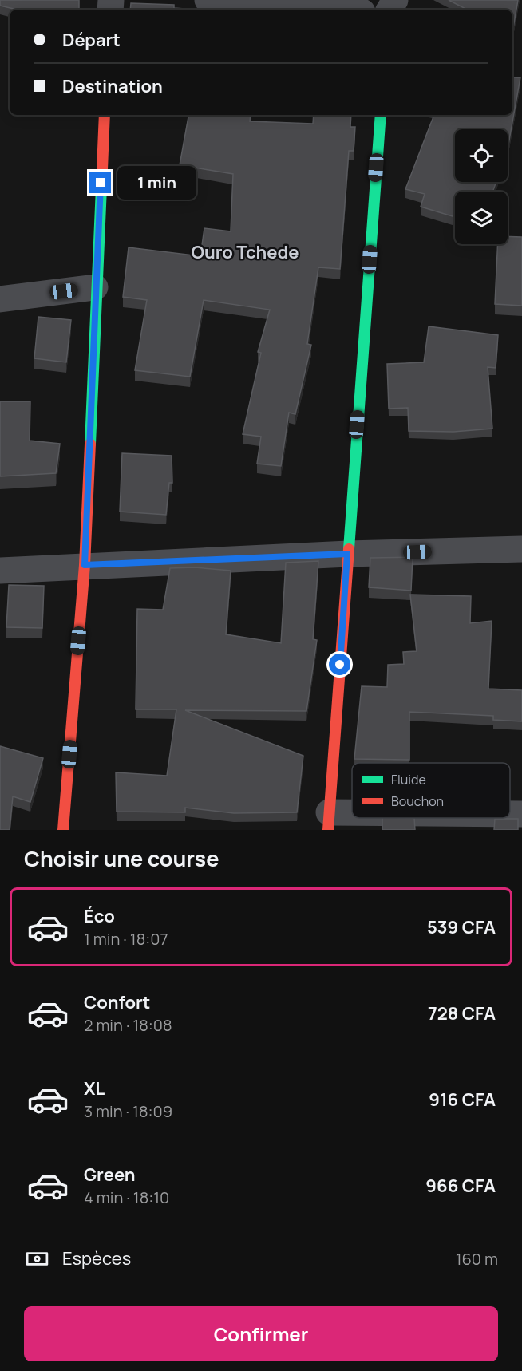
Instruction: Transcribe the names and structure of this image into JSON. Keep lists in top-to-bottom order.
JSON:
{
  "districts": ["Ouro Tchede"],
  "legend": ["Fluide", "Bouchon"],
  "page": {
    "banner": ["Départ", "Destination"],
    "bubble": "1 min",
    "heading": "Choisir une course",
    "list": [
      {
        "name": "Éco",
        "note": "1 min · 18:07",
        "value": "539 CFA"
      },
      {
        "name": "Confort",
        "note": "2 min · 18:08",
        "value": "728 CFA"
      },
      {
        "name": "XL",
        "note": "3 min · 18:09",
        "value": "916 CFA"
      },
      {
        "name": "Green",
        "note": "4 min · 18:10",
        "value": "966 CFA"
      }
    ],
    "pay": ["Espèces", "160 m"],
    "buttons": "Confirmer"
  }
}
